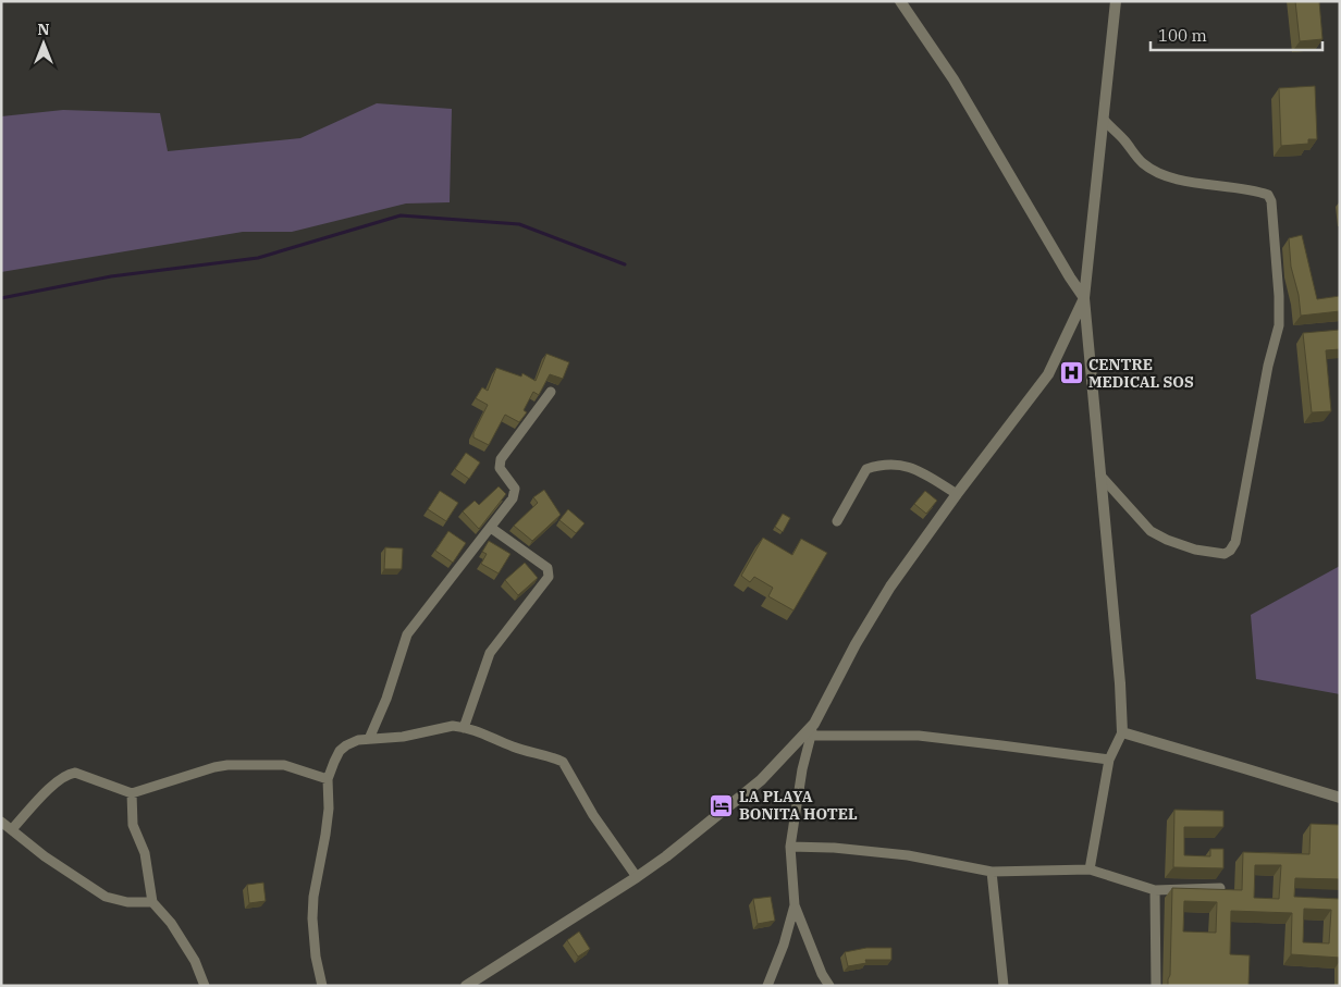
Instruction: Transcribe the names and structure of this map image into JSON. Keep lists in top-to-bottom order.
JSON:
{
  "places": {
    "hospital": ["CENTRE MEDICAL SOS"],
    "hotel": ["LA PLAYA BONITA HOTEL"]
  },
  "scale_bar": "100 m",
  "north": "top"
}
